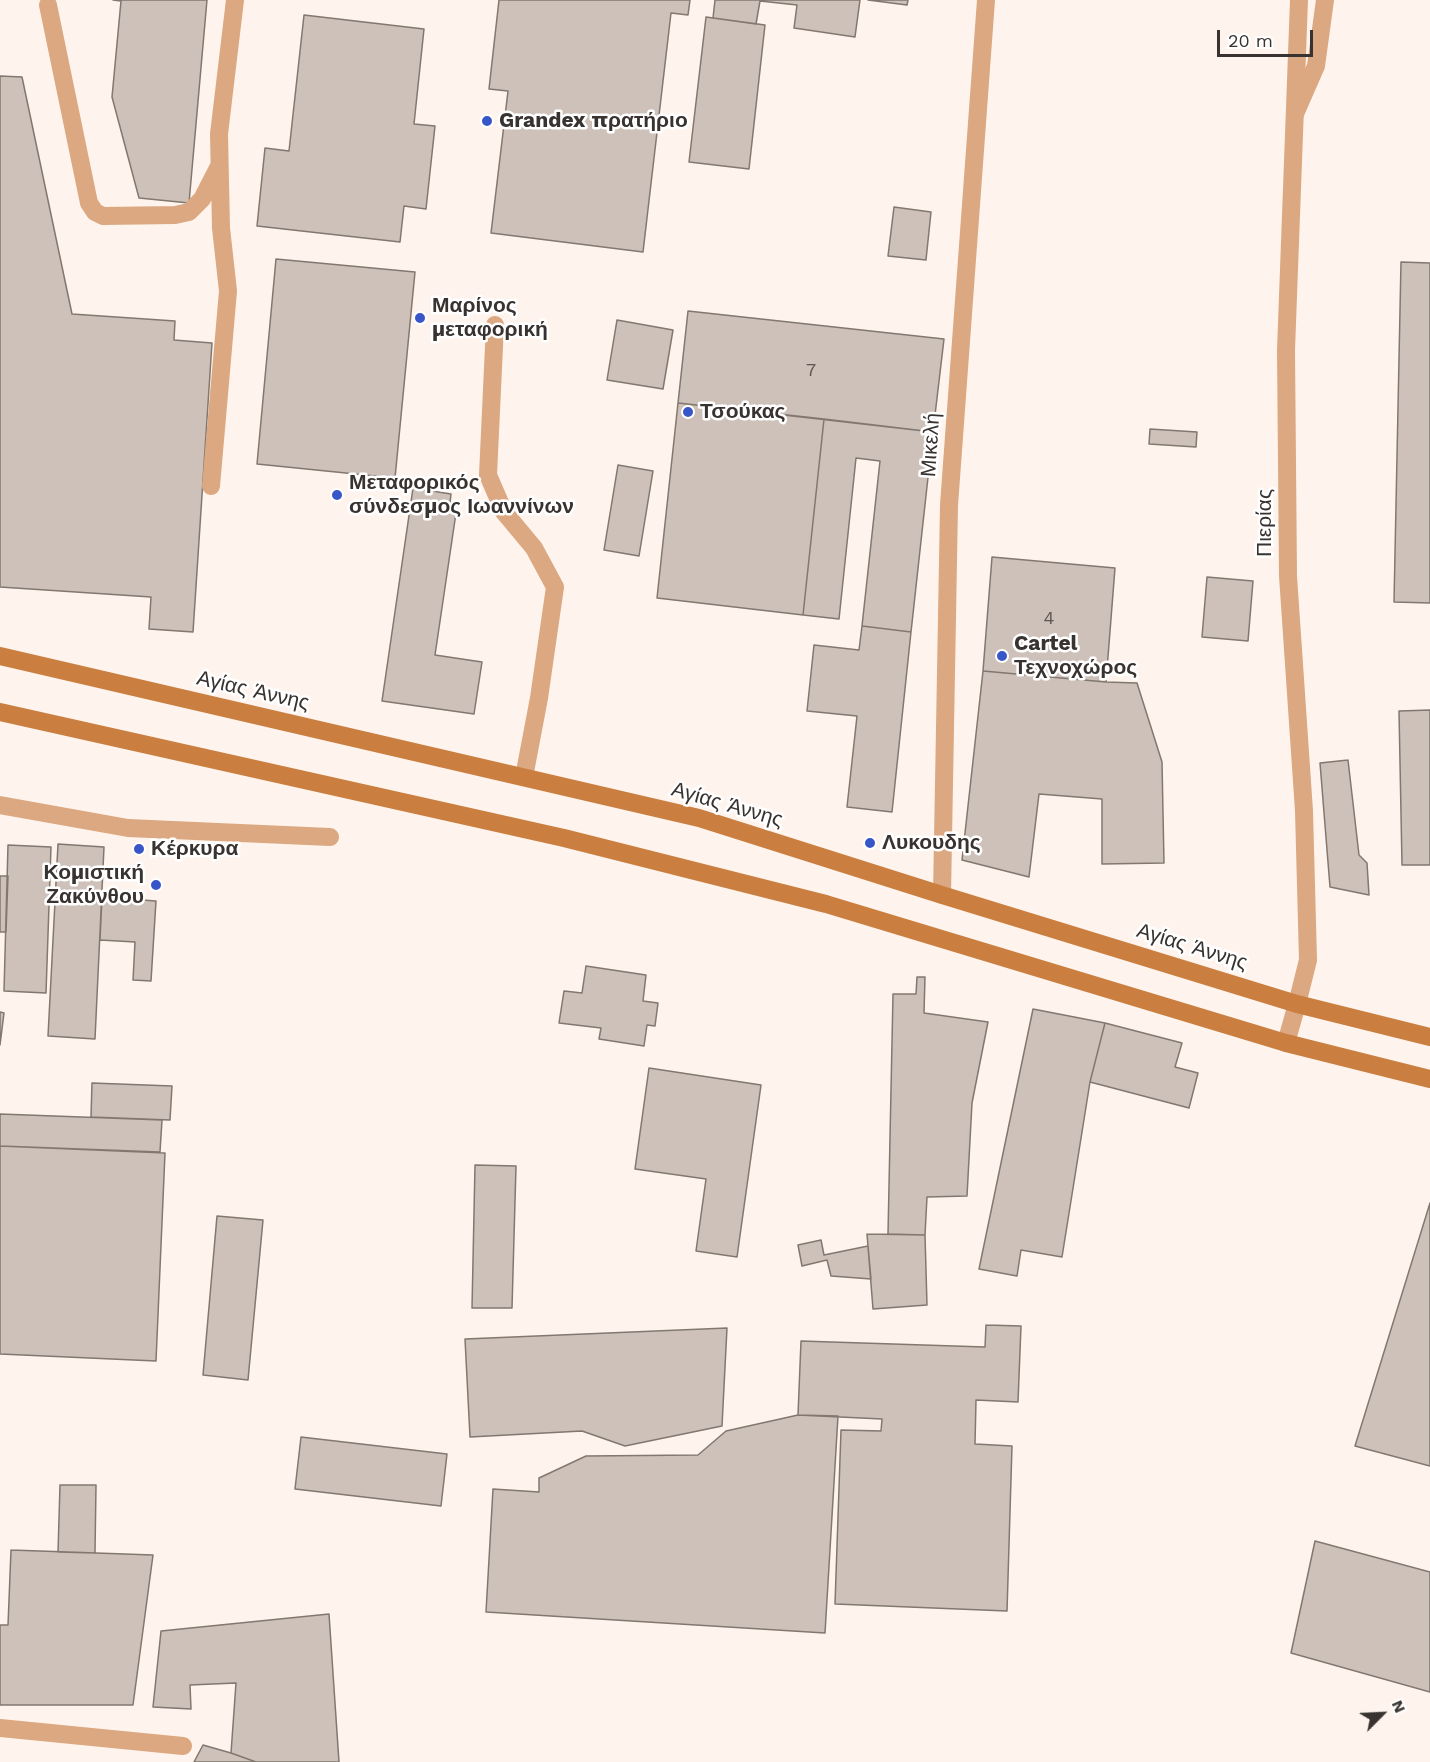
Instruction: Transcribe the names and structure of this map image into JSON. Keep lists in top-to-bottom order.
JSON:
{
  "streets": {
    "street": ["Μικελή", "Πιερίας", "Αγίας Άννης"]
  },
  "crossings": [
    ["Μικελή", "Αγίας Άννης"],
    ["Πιερίας", "Αγίας Άννης"]
  ],
  "places": [
    "Grandex πρατήριο",
    "Μαρίνος μεταφορική",
    "Τσούκας",
    "Μεταφορικός σύνδεσμος Ιωαννίνων",
    "Cartel Τεχνοχώρος",
    "Λυκουδης",
    "Κέρκυρα",
    "Κομιστική Ζακύνθου"
  ],
  "house_numbers": ["7", "4"],
  "scale_bar": "20 m",
  "north": "top right"
}
